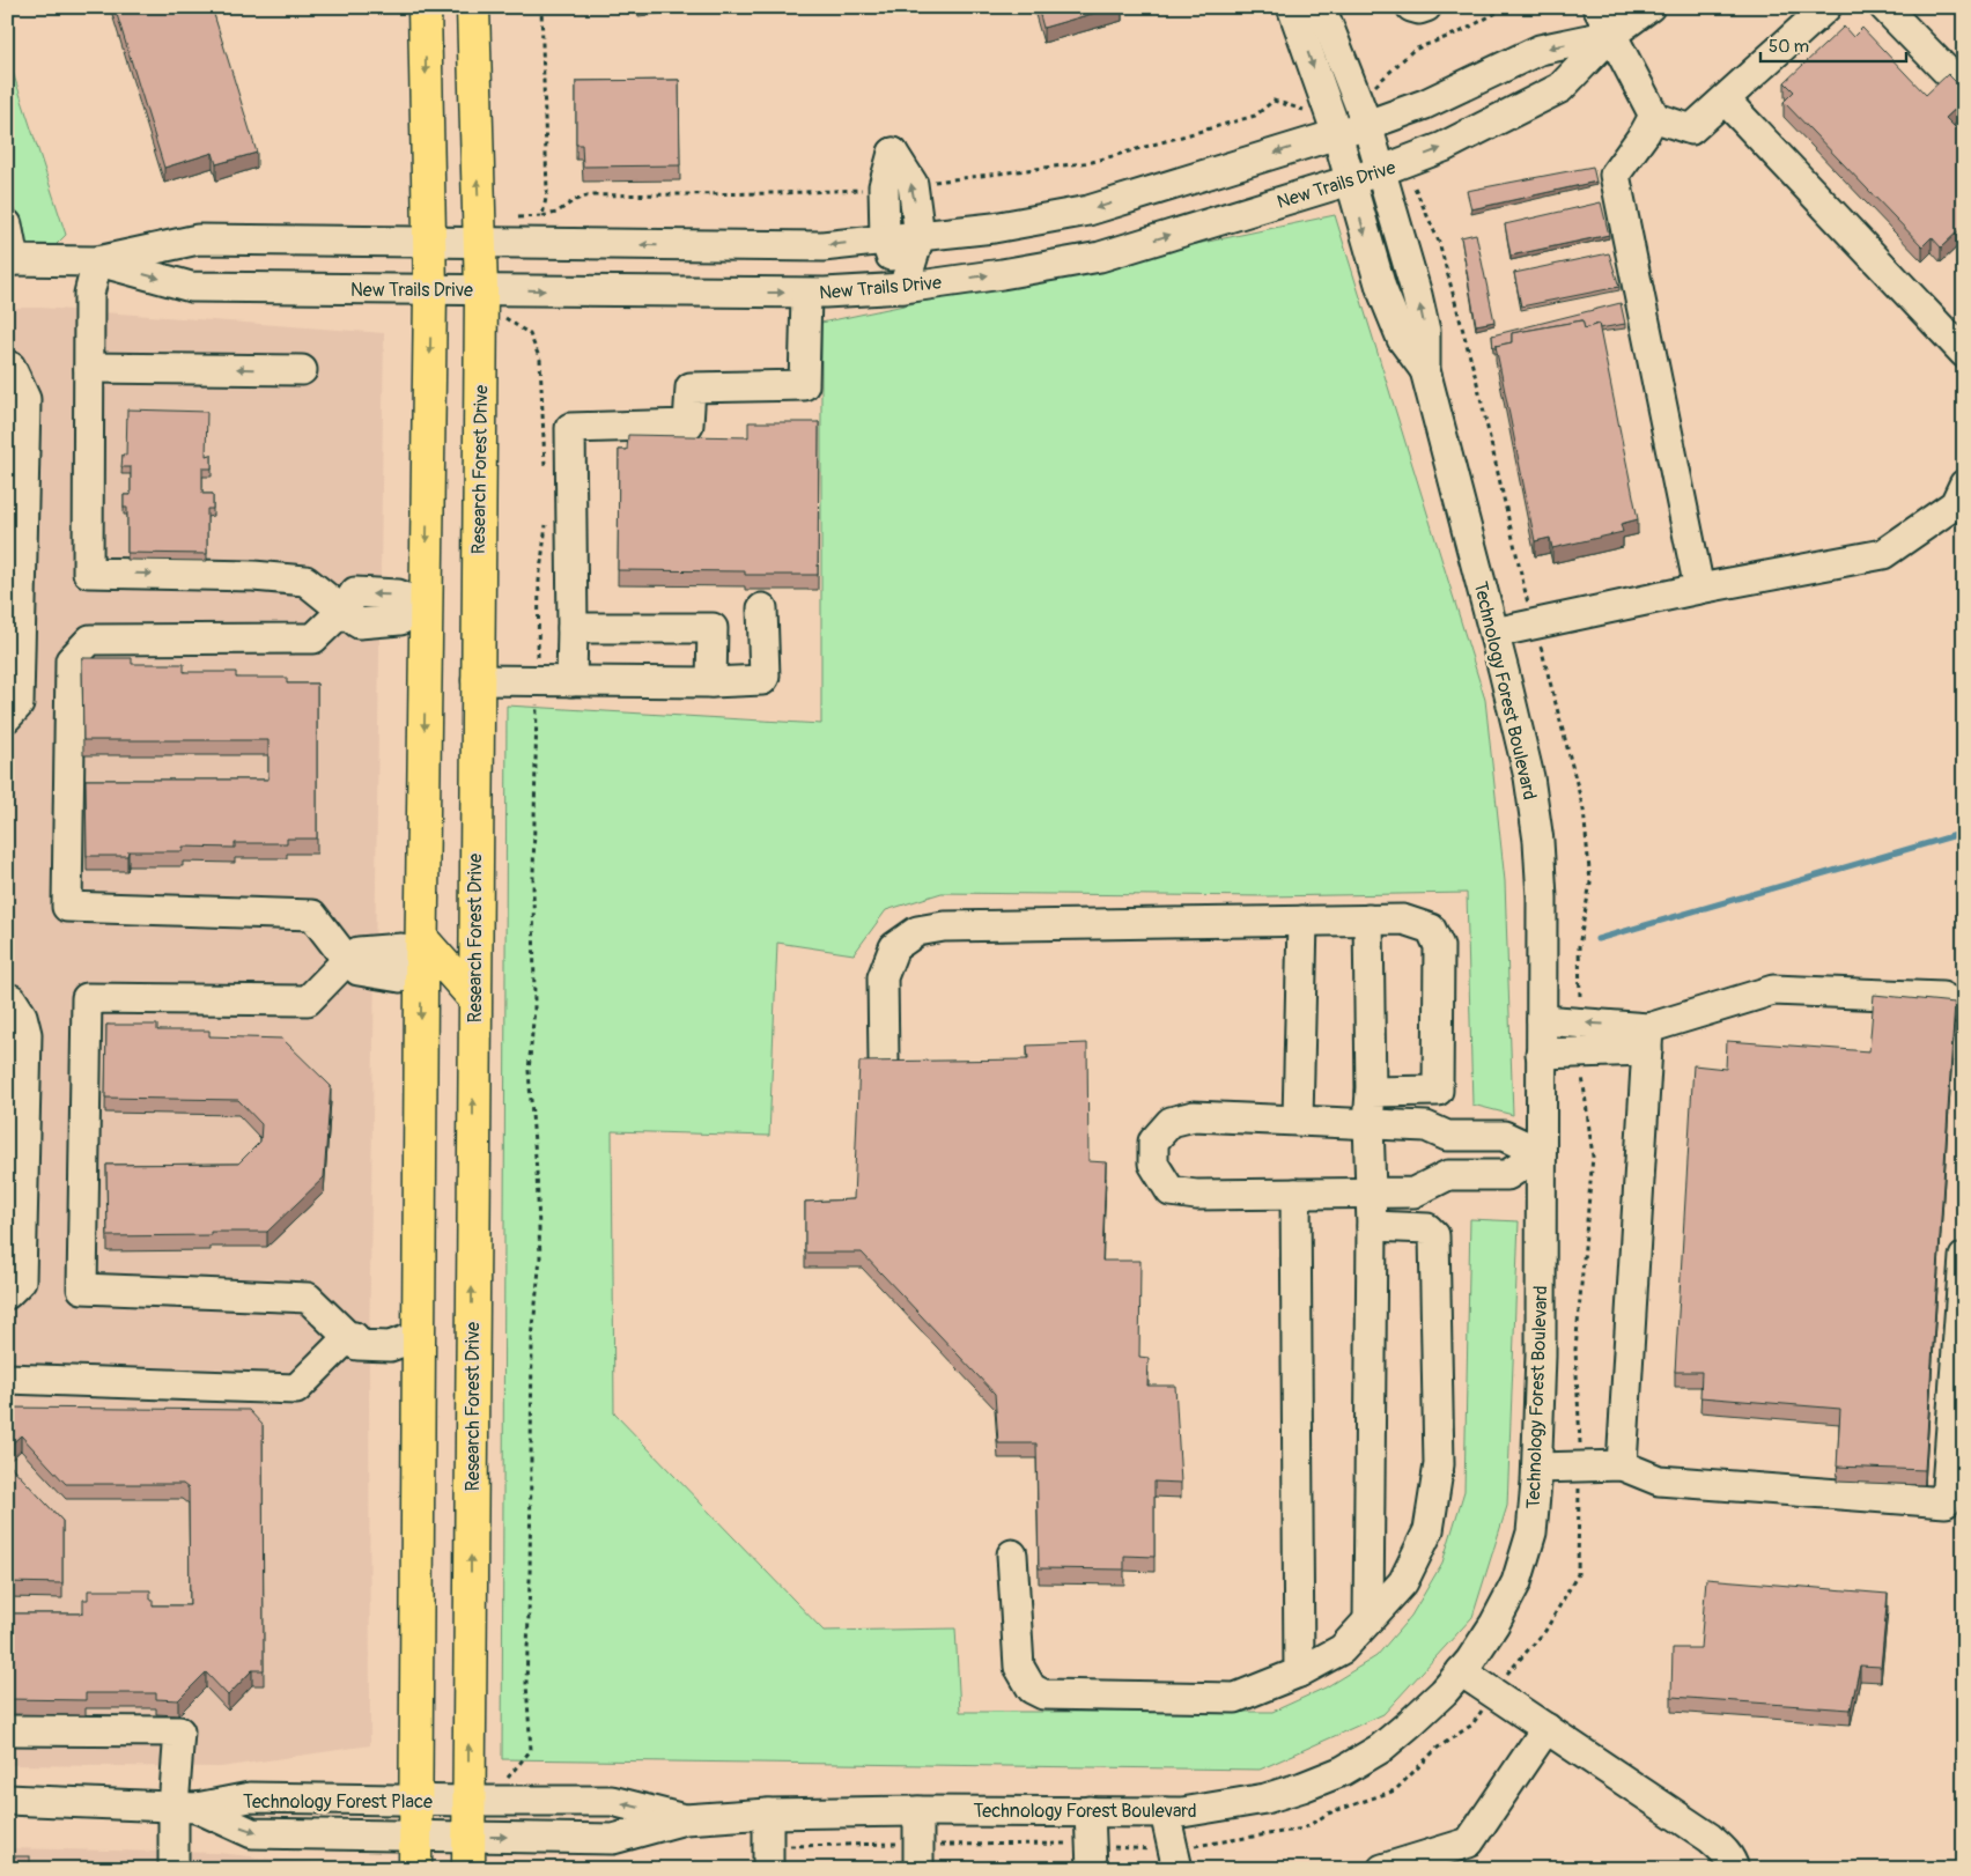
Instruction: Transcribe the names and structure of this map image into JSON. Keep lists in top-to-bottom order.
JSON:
{
  "streets": {
    "main road": ["Research Forest Drive"],
    "street": ["New Trails Drive", "Technology Forest Boulevard", "Technology Forest Place"]
  },
  "crossings": [
    ["New Trails Drive", "Research Forest Drive"],
    ["New Trails Drive", "Technology Forest Boulevard"],
    ["Research Forest Drive", "Technology Forest Boulevard"],
    ["Research Forest Drive", "Technology Forest Place"],
    ["Technology Forest Boulevard", "Technology Forest Place"]
  ],
  "scale_bar": "50 m"
}
